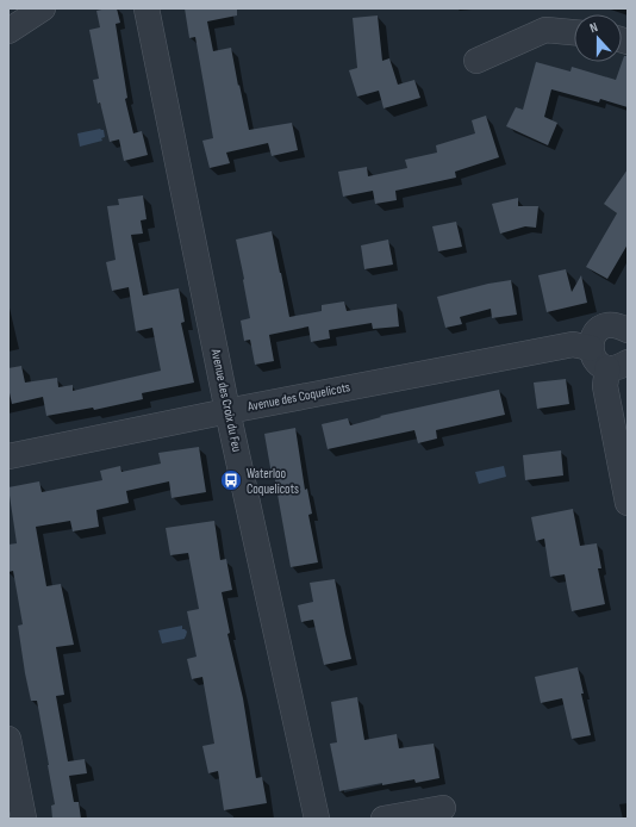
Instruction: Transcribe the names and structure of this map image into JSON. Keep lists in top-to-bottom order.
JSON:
{
  "streets": {
    "street": ["Avenue des Coquelicots", "Avenue des Croix du Feu"]
  },
  "crossings": [
    ["Avenue des Coquelicots", "Avenue des Croix du Feu"]
  ],
  "places": {
    "bus stop": ["Waterloo Coquelicots"]
  },
  "north": "top"
}
